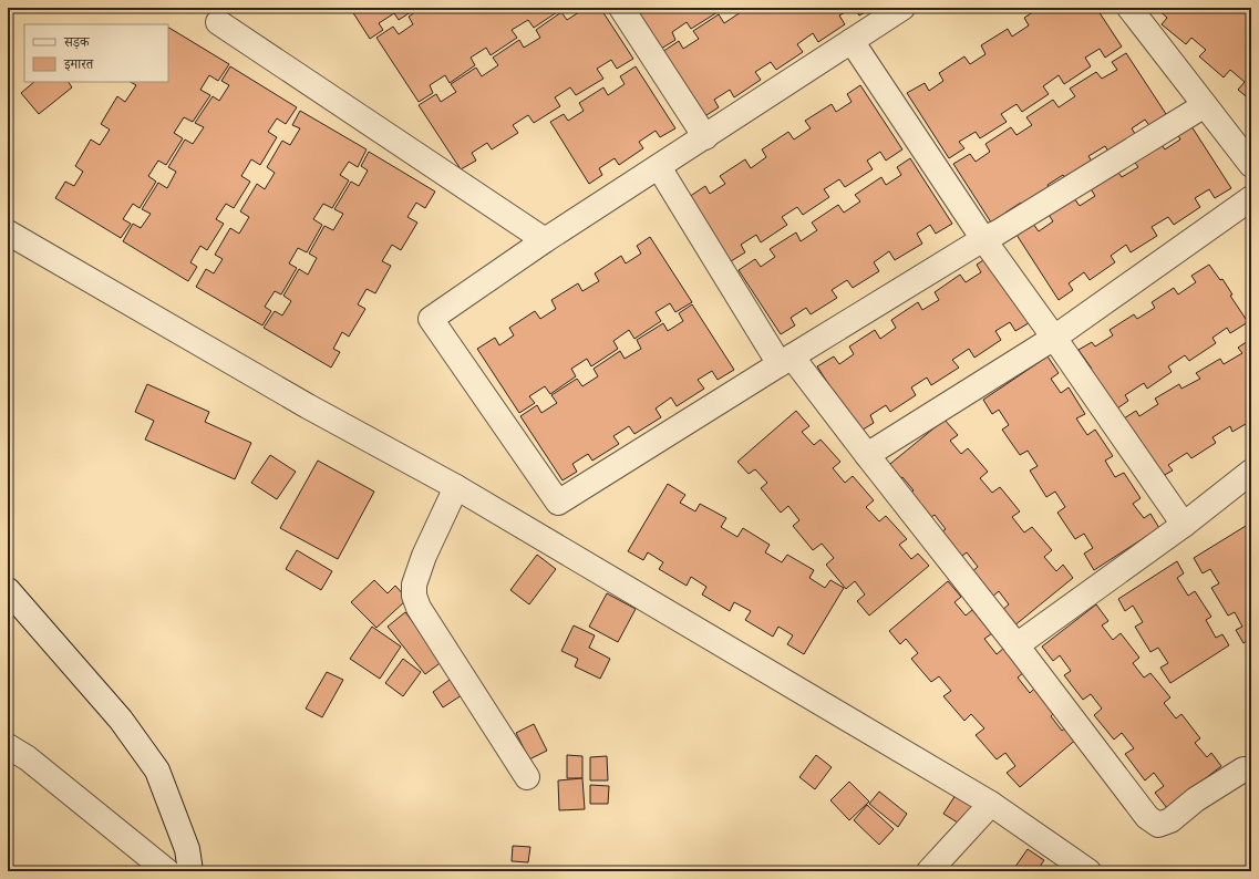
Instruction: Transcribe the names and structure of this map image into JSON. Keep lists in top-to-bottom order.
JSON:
{
  "legend": ["सड़क", "इमारत"]
}
